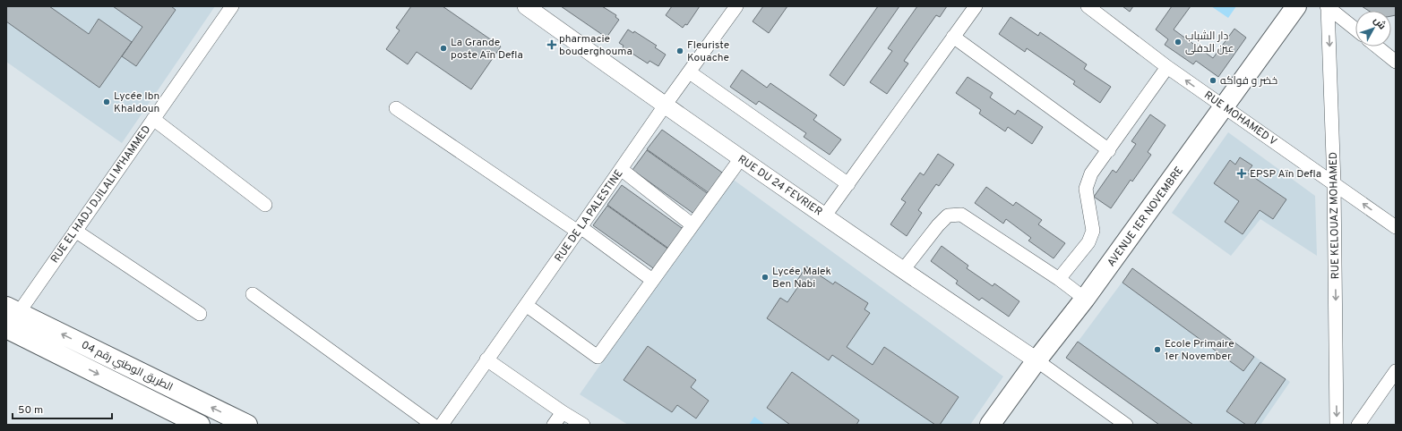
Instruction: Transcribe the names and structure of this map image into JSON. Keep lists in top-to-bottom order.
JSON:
{
  "streets": {
    "main road": ["AVENUE 1ER NOVEMBRE", "الطريق الوطني رقم 04"],
    "street": [
      "RUE MOHAMED V",
      "RUE DU 24 FEVRIER",
      "RUE EL HADJ DJILALI M'HAMMED",
      "RUE DE LA PALESTINE",
      "RUE KELOUAZ MOHAMED"
    ]
  },
  "crossings": [
    ["RUE MOHAMED V", "RUE KELOUAZ MOHAMED"],
    ["RUE MOHAMED V", "AVENUE 1ER NOVEMBRE"],
    ["RUE DU 24 FEVRIER", "RUE DE LA PALESTINE"],
    ["RUE DU 24 FEVRIER", "AVENUE 1ER NOVEMBRE"],
    ["RUE EL HADJ DJILALI M'HAMMED", "الطريق الوطني رقم 04"]
  ],
  "one_way": ["RUE MOHAMED V", "RUE KELOUAZ MOHAMED"],
  "places": {
    "other": [
      "دار الشباب عين الدفلى",
      "La Grande poste Aïn Defla",
      "Fleuriste Kouache",
      "خضر و فواكه",
      "Lycée Ibn Khaldoun",
      "Lycée Malek Ben Nabi",
      "Ecole Primaire 1er November"
    ],
    "health": ["pharmacie bouderghouma", "EPSP Aïn Defla"]
  },
  "scale_bar": "50 m",
  "north": "top right"
}
